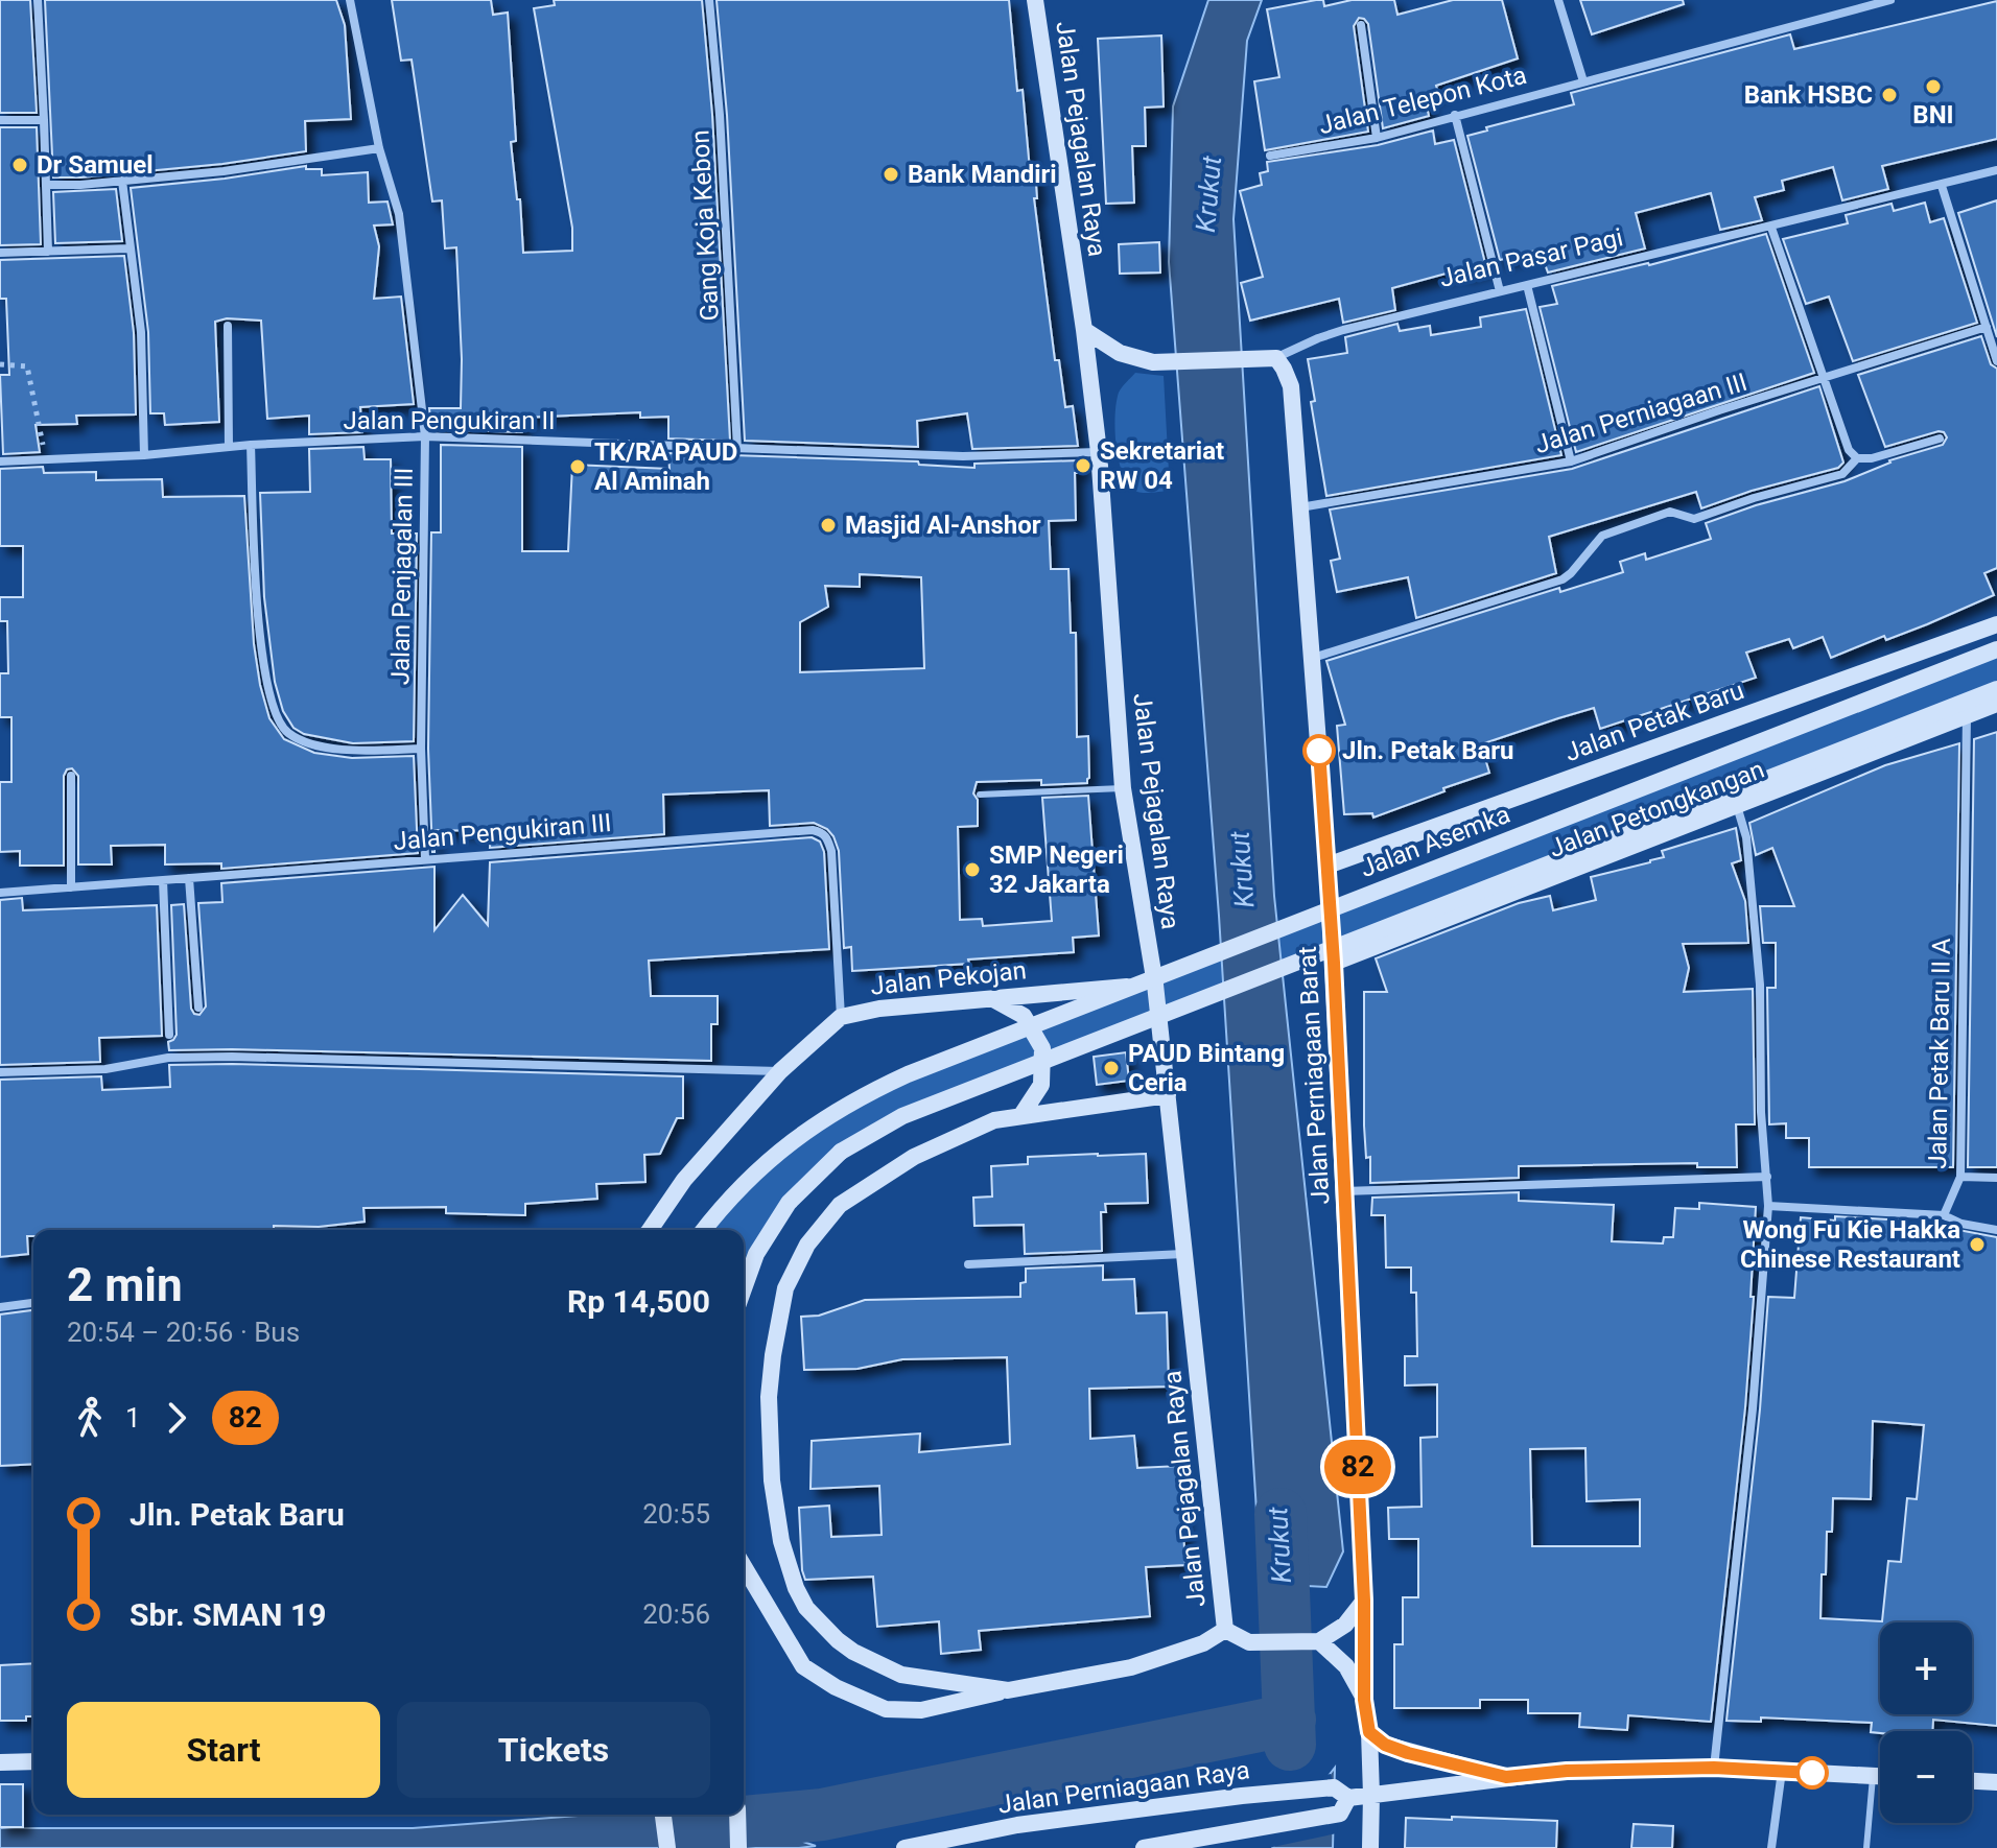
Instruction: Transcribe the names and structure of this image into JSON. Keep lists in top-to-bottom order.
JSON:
{
  "streets": {
    "street": [
      "Jalan Telepon Kota",
      "Jalan Pejagalan Raya",
      "Gang Koja Kebon",
      "Jalan Pasar Pagi",
      "Jalan Perniagaan III",
      "Jalan Pengukiran II",
      "Jalan Penjagalan III",
      "Jalan Petak Baru",
      "Jalan Petongkangan",
      "Jalan Pengukiran III",
      "Jalan Asemka",
      "Jalan Pekojan",
      "Jalan Petak Baru II A",
      "Jalan Perniagaan Barat",
      "Jalan Perniagaan Raya"
    ]
  },
  "crossings": [
    ["Jalan Pejagalan Raya", "Jalan Pasar Pagi"],
    ["Jalan Pejagalan Raya", "Jalan Pengukiran II"],
    ["Jalan Pejagalan Raya", "Jalan Pekojan"],
    ["Gang Koja Kebon", "Jalan Pengukiran II"],
    ["Jalan Pasar Pagi", "Jalan Perniagaan Barat"],
    ["Jalan Perniagaan III", "Jalan Perniagaan Barat"],
    ["Jalan Pengukiran II", "Jalan Penjagalan III"],
    ["Jalan Penjagalan III", "Jalan Pengukiran III"],
    ["Jalan Petak Baru", "Jalan Perniagaan Barat"],
    ["Jalan Petongkangan", "Jalan Petak Baru II A"],
    ["Jalan Petongkangan", "Jalan Perniagaan Barat"],
    ["Jalan Pengukiran III", "Jalan Pekojan"],
    ["Jalan Perniagaan Barat", "Jalan Perniagaan Raya"]
  ],
  "water": ["Krukut"],
  "places": [
    "BNI",
    "Bank HSBC",
    "Dr Samuel",
    "Bank Mandiri",
    "Sekretariat RW 04",
    "TK/RA PAUD Al Aminah",
    "Masjid Al-Anshor",
    "Jln. Petak Baru",
    "SMP Negeri 32 Jakarta",
    "PAUD Bintang Ceria",
    "Wong Fu Kie Hakka Chinese Restaurant"
  ],
  "lines": ["bus line 82"],
  "page": {
    "on_map": "82",
    "heading": ["2 min", "20:54 – 20:56 · Bus", "Rp 14,500"],
    "legs": ["1", "82"],
    "list": [
      {
        "name": "Jln. Petak Baru",
        "value": "20:55"
      },
      {
        "name": "Sbr. SMAN 19",
        "value": "20:56"
      }
    ],
    "map_buttons": ["+", "−"],
    "buttons": ["Start", "Tickets"]
  }
}
